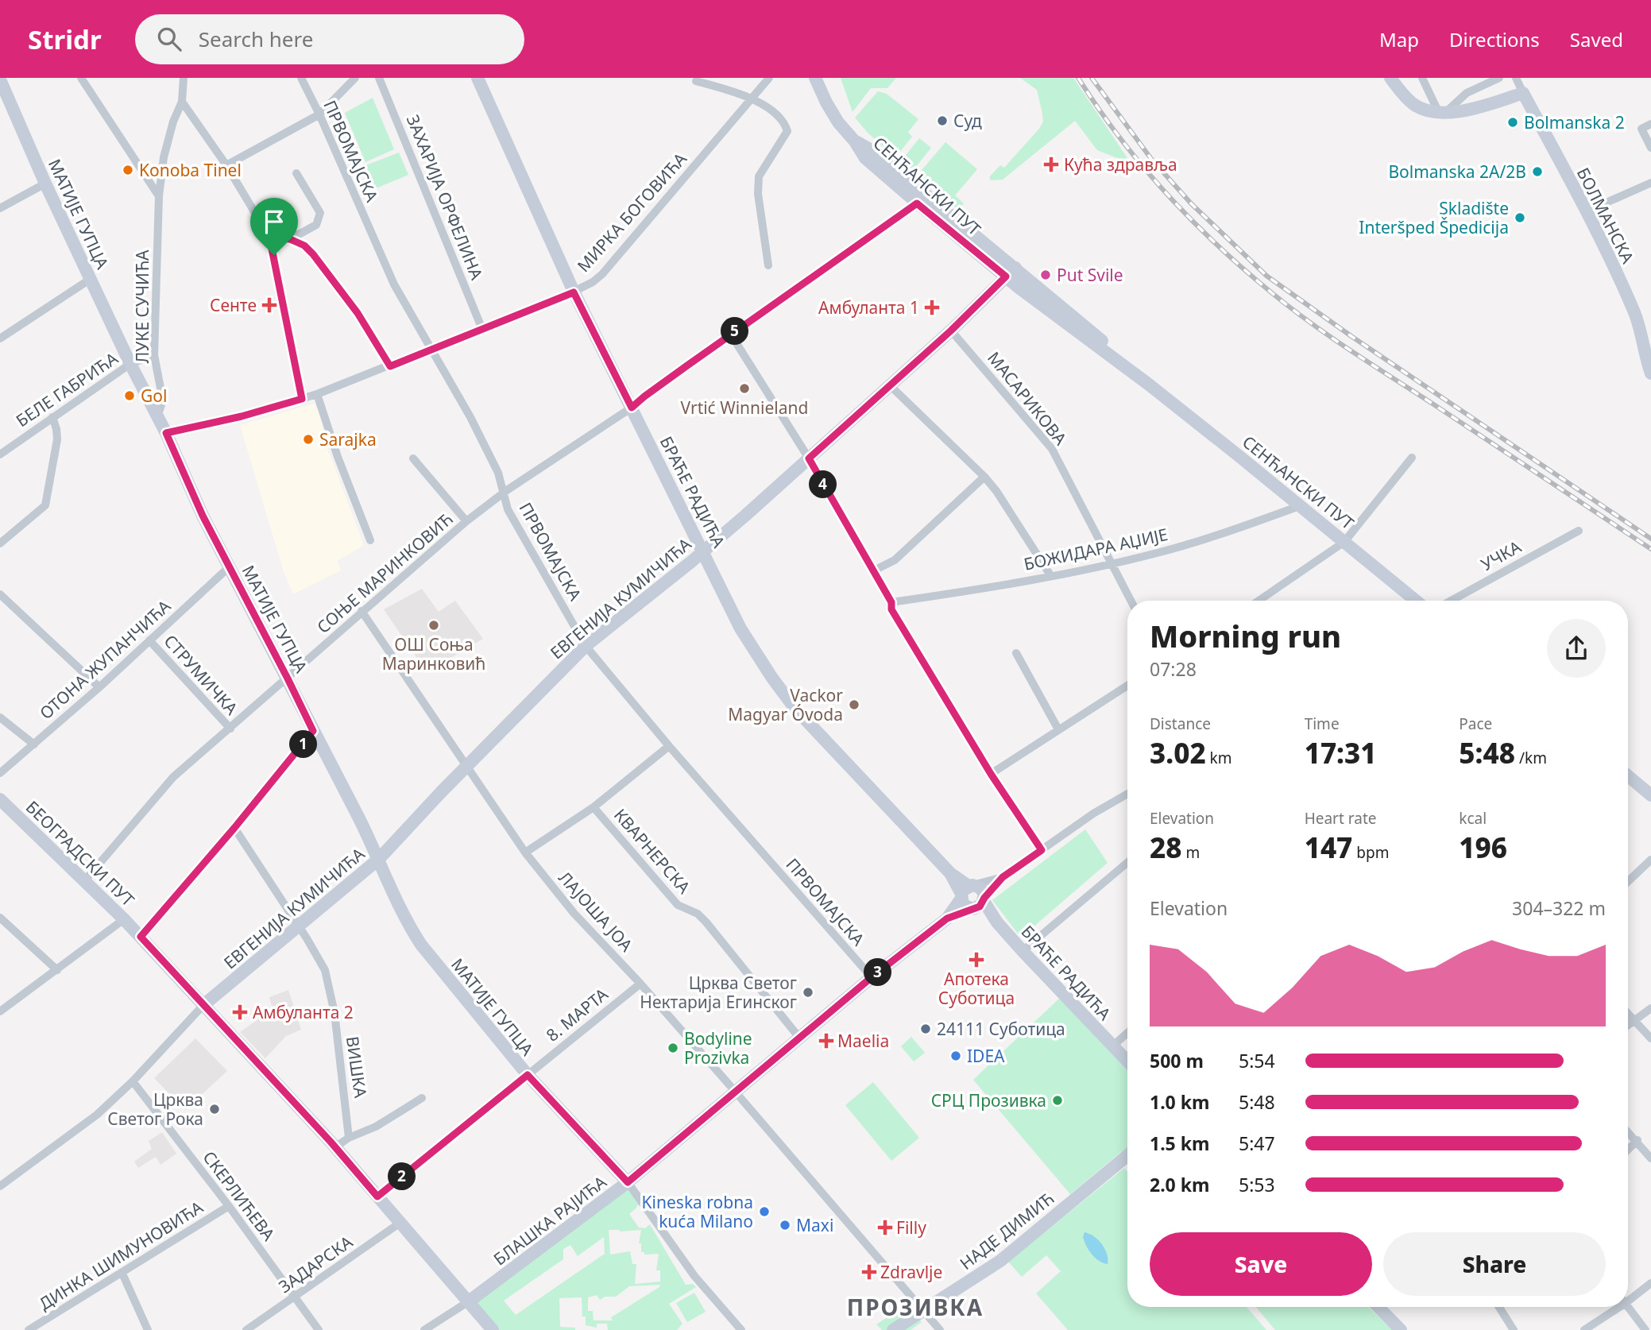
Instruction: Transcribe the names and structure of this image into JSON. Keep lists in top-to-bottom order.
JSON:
{
  "streets": {
    "street": [
      "ПРВОМАЈСКА",
      "СЕНЋАНСКИ ПУТ",
      "ЗАХАРИЈА ОРФЕЛИНА",
      "МИРКА БОГОВИЋА",
      "МАТИЈЕ ГУПЦА",
      "БОЛМАНСКА",
      "ЛУКЕ СУЧИЋА",
      "БЕЛЕ ГАБРИЋА",
      "МАСАРИКОВА",
      "БРАЋЕ РАДИЋА",
      "БОЖИДАРА АЏИЈЕ",
      "УЧКА",
      "СОЊЕ МАРИНКОВИЋ",
      "ЕВГЕНИЈА КУМИЧИЋА",
      "ОТОНА ЖУПАНЧИЋА",
      "СТРУМИЧКА",
      "КВАРНЕРСКА",
      "БЕОГРАДСКИ ПУТ",
      "ЛАЈОША ЈОА",
      "8. МАРТА",
      "ВИШКА",
      "СКЕРЛИЋЕВА",
      "БЛАШКА РАЈИЋА",
      "НАДЕ ДИМИЋ",
      "ДИНКА ШИМУНОВИЋА",
      "ЗАДАРСКА"
    ]
  },
  "crossings": [
    ["ПРВОМАЈСКА", "МИРКА БОГОВИЋА"],
    ["ПРВОМАЈСКА", "СОЊЕ МАРИНКОВИЋ"],
    ["ПРВОМАЈСКА", "ЕВГЕНИЈА КУМИЧИЋА"],
    ["ПРВОМАЈСКА", "БЛАШКА РАЈИЋА"],
    ["СЕНЋАНСКИ ПУТ", "БОЖИДАРА АЏИЈЕ"],
    ["СЕНЋАНСКИ ПУТ", "СОЊЕ МАРИНКОВИЋ"],
    ["СЕНЋАНСКИ ПУТ", "ЕВГЕНИЈА КУМИЧИЋА"],
    ["ЗАХАРИЈА ОРФЕЛИНА", "МИРКА БОГОВИЋА"],
    ["МИРКА БОГОВИЋА", "МАТИЈЕ ГУПЦА"],
    ["МИРКА БОГОВИЋА", "БРАЋЕ РАДИЋА"],
    ["МАТИЈЕ ГУПЦА", "ЛУКЕ СУЧИЋА"],
    ["МАТИЈЕ ГУПЦА", "БЕЛЕ ГАБРИЋА"],
    ["МАТИЈЕ ГУПЦА", "СОЊЕ МАРИНКОВИЋ"],
    ["МАТИЈЕ ГУПЦА", "ЕВГЕНИЈА КУМИЧИЋА"],
    ["МАТИЈЕ ГУПЦА", "ОТОНА ЖУПАНЧИЋА"],
    ["МАТИЈЕ ГУПЦА", "8. МАРТА"],
    ["МАТИЈЕ ГУПЦА", "БЛАШКА РАЈИЋА"],
    ["ЛУКЕ СУЧИЋА", "БЕЛЕ ГАБРИЋА"],
    ["МАСАРИКОВА", "БОЖИДАРА АЏИЈЕ"],
    ["МАСАРИКОВА", "ЕВГЕНИЈА КУМИЧИЋА"],
    ["БРАЋЕ РАДИЋА", "СОЊЕ МАРИНКОВИЋ"],
    ["БРАЋЕ РАДИЋА", "ЕВГЕНИЈА КУМИЧИЋА"],
    ["БРАЋЕ РАДИЋА", "БЛАШКА РАЈИЋА"],
    ["СОЊЕ МАРИНКОВИЋ", "СТРУМИЧКА"],
    ["СОЊЕ МАРИНКОВИЋ", "БЕОГРАДСКИ ПУТ"],
    ["СОЊЕ МАРИНКОВИЋ", "ЛАЈОША ЈОА"],
    ["ЕВГЕНИЈА КУМИЧИЋА", "БЕОГРАДСКИ ПУТ"],
    ["ЕВГЕНИЈА КУМИЧИЋА", "ЛАЈОША ЈОА"],
    ["ЕВГЕНИЈА КУМИЧИЋА", "ВИШКА"],
    ["ОТОНА ЖУПАНЧИЋА", "СТРУМИЧКА"],
    ["КВАРНЕРСКА", "БЛАШКА РАЈИЋА"],
    ["БЕОГРАДСКИ ПУТ", "8. МАРТА"],
    ["БЕОГРАДСКИ ПУТ", "БЛАШКА РАЈИЋА"],
    ["БЕОГРАДСКИ ПУТ", "ЗАДАРСКА"],
    ["ЛАЈОША ЈОА", "8. МАРТА"],
    ["ЛАЈОША ЈОА", "БЛАШКА РАЈИЋА"],
    ["ЛАЈОША ЈОА", "НАДЕ ДИМИЋ"],
    ["СКЕРЛИЋЕВА", "ДИНКА ШИМУНОВИЋА"],
    ["СКЕРЛИЋЕВА", "ЗАДАРСКА"]
  ],
  "districts": ["ПРОЗИВКА"],
  "places": {
    "other": [
      "Суд",
      "Bolmanska 2",
      "Konoba Tinel",
      "Bolmanska 2A/2B",
      "Skladište Interšped Špedicija",
      "Put Svile",
      "Vrtić Winnieland",
      "Gol",
      "Sarajka",
      "ОШ Соња Маринковић",
      "Vackor Magyar Óvoda",
      "Црква Светог Нектарија Егинског",
      "24111 Суботица",
      "Bodyline Prozivka",
      "IDEA",
      "СРЦ Прозивка",
      "Црква Светог Рока",
      "Kineska robna kuća Milano",
      "Maxi"
    ],
    "health": [
      "Кућа здравља",
      "Сенте",
      "Амбуланта 1",
      "Апотека Суботица",
      "Амбуланта 2",
      "Maelia",
      "Filly",
      "Zdravlje"
    ]
  },
  "page": {
    "header": "Stridr",
    "search": "Search here",
    "nav": ["Map", "Directions", "Saved"],
    "pins": [
      "5",
      "4",
      "1",
      "3",
      "2"
    ],
    "heading": ["Morning run", "07:28"],
    "stats": [
      ["Distance", "3.02 km"],
      ["Time", "17:31"],
      ["Pace", "5:48 /km"],
      ["Elevation", "28 m"],
      ["Heart rate", "147 bpm"],
      ["kcal", "196"]
    ],
    "chart": ["Elevation", "304–322 m"],
    "list": [
      {
        "name": "500 m",
        "note": "5:54"
      },
      {
        "name": "1.0 km",
        "note": "5:48"
      },
      {
        "name": "1.5 km",
        "note": "5:47"
      },
      {
        "name": "2.0 km",
        "note": "5:53"
      }
    ],
    "buttons": ["Save", "Share"]
  }
}
